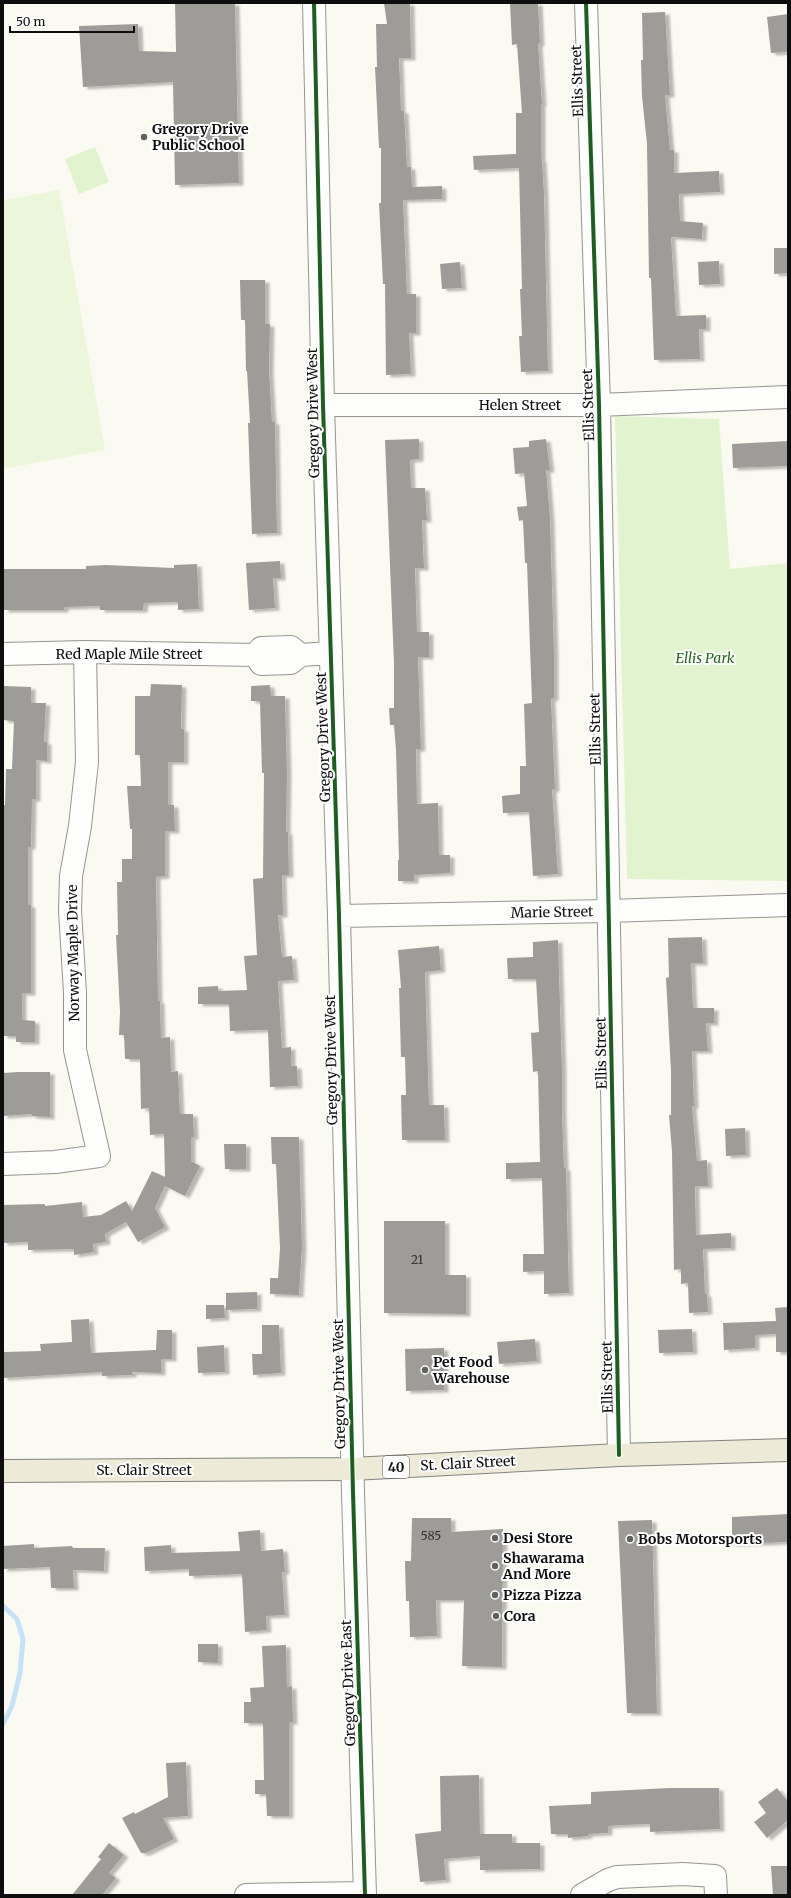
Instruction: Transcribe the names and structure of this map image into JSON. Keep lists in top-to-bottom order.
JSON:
{
  "streets": {
    "main road": ["St. Clair Street", "40"],
    "street": [
      "Ellis Street",
      "Helen Street",
      "Gregory Drive West",
      "Red Maple Mile Street",
      "Marie Street",
      "Norway Maple Drive",
      "Gregory Drive East"
    ]
  },
  "crossings": [
    ["Ellis Street", "Helen Street"],
    ["Ellis Street", "Marie Street"],
    ["Ellis Street", "St. Clair Street"],
    ["Helen Street", "Gregory Drive West"],
    ["Gregory Drive West", "Red Maple Mile Street"],
    ["Gregory Drive West", "Marie Street"],
    ["Gregory Drive West", "St. Clair Street"],
    ["Gregory Drive West", "Gregory Drive East"],
    ["Red Maple Mile Street", "Norway Maple Drive"],
    ["St. Clair Street", "Gregory Drive East"]
  ],
  "parks": ["Ellis Park"],
  "places": [
    "Gregory Drive Public School",
    "Pet Food Warehouse",
    "Desi Store",
    "Bobs Motorsports",
    "Shawarama And More",
    "Pizza Pizza",
    "Cora"
  ],
  "house_numbers": ["21", "585"],
  "scale_bar": "50 m"
}
